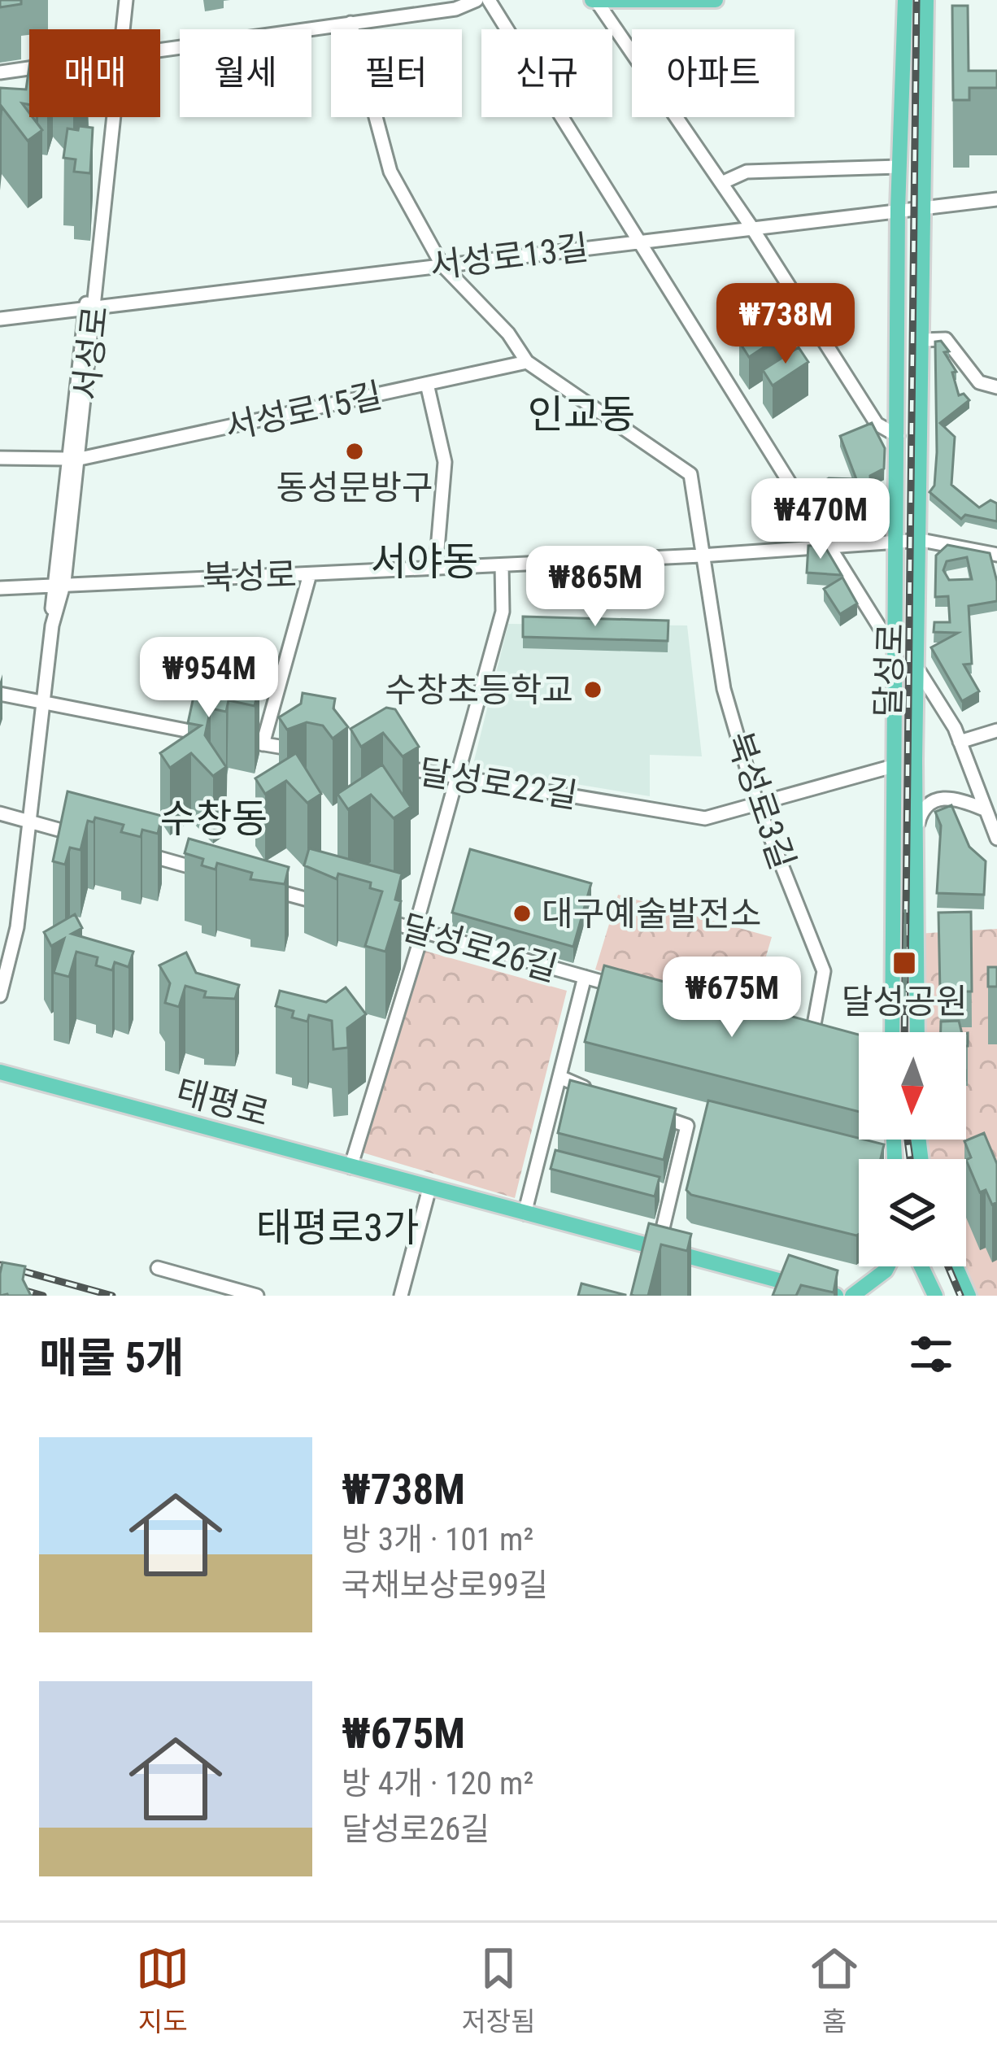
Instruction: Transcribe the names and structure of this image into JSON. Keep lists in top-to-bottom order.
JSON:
{
  "streets": {
    "main road": ["달성로", "태평로"],
    "street": [
      "서성로13길",
      "서성로",
      "서성로15길",
      "북성로",
      "달성로22길",
      "북성로3길",
      "달성로26길"
    ]
  },
  "crossings": [
    ["서성로13길", "서성로"],
    ["서성로13길", "달성로"],
    ["서성로13길", "북성로3길"],
    ["서성로", "서성로15길"],
    ["서성로", "북성로"],
    ["서성로15길", "북성로3길"],
    ["북성로", "달성로"],
    ["북성로", "북성로3길"],
    ["달성로22길", "북성로3길"]
  ],
  "districts": [
    "인교동",
    "서야동",
    "수창동",
    "태평로3가"
  ],
  "places": {
    "other": ["동성문방구", "수창초등학교", "대구예술발전소"],
    "transit": ["달성공원"]
  },
  "north": "bottom",
  "page": {
    "chip": [
      "매매",
      "월세",
      "필터",
      "신규",
      "아파트"
    ],
    "price": [
      "₩738M",
      "₩470M",
      "₩865M",
      "₩954M",
      "₩675M"
    ],
    "heading": "매물 5개",
    "list": [
      {
        "name": "₩738M",
        "note": "방 3개 · 101 m² · 국채보상로99길"
      },
      {
        "name": "₩675M",
        "note": "방 4개 · 120 m² · 달성로26길"
      }
    ],
    "tabs": ["지도", "저장됨", "홈"]
  }
}
